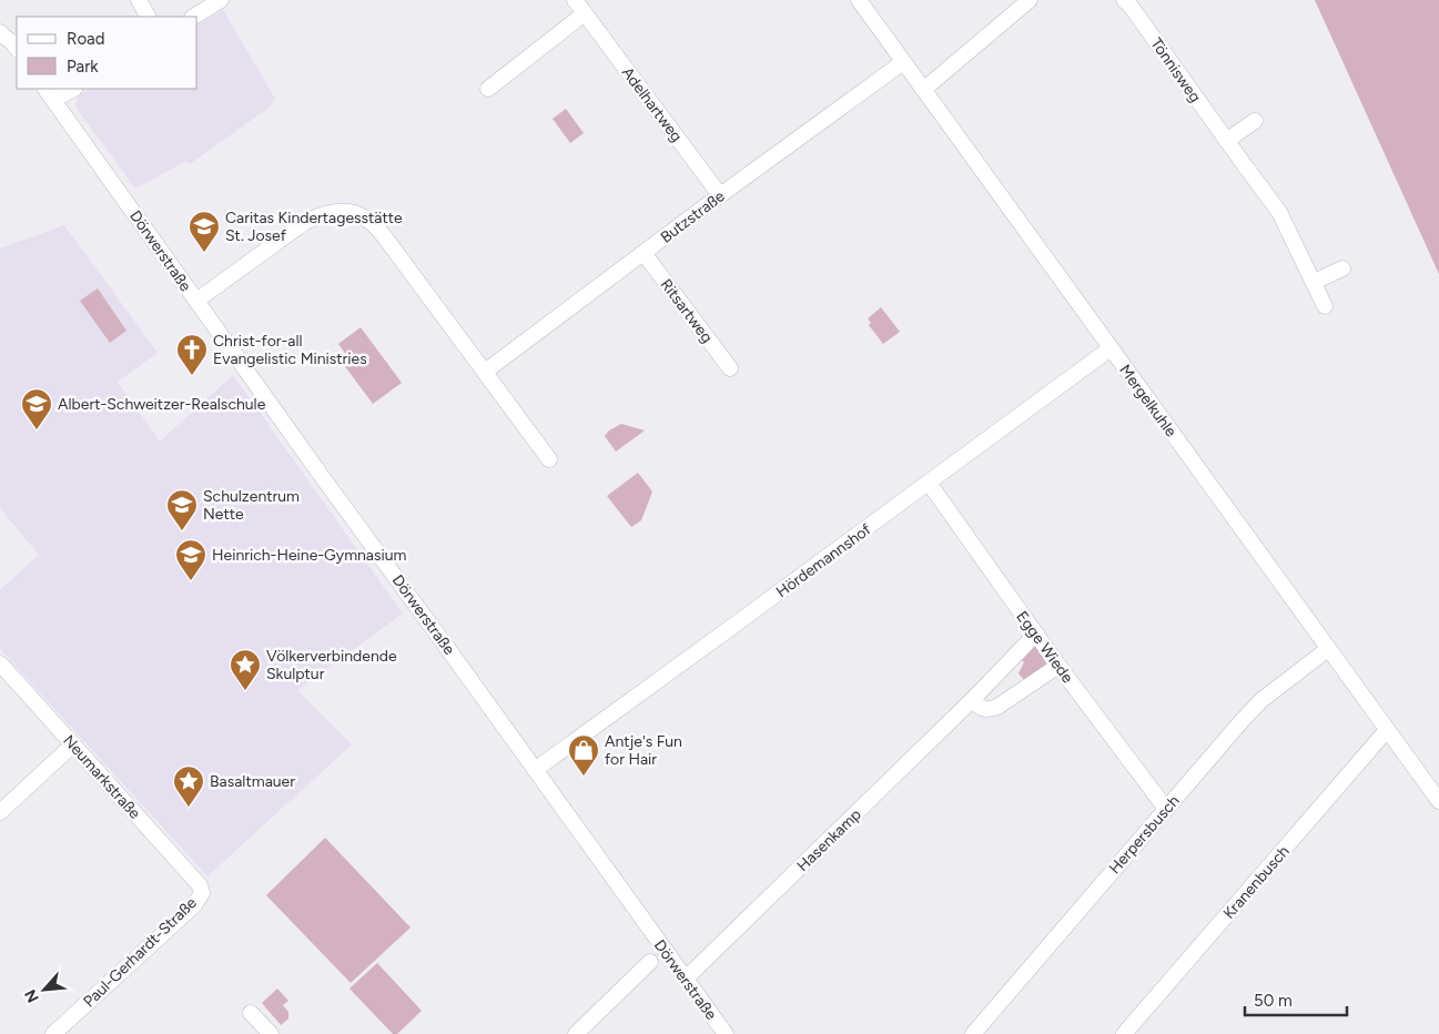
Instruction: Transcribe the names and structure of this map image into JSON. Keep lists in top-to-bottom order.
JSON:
{
  "streets": {
    "street": [
      "Tönnisweg",
      "Adelhartweg",
      "Butzstraße",
      "Dörwerstraße",
      "Ritsartweg",
      "Mergelkuhle",
      "Hördemannshof",
      "Egge Wiede",
      "Neumarkstraße",
      "Herpersbusch",
      "Hasenkamp",
      "Kranenbusch",
      "Paul-Gerhardt-Straße"
    ]
  },
  "crossings": [
    ["Adelhartweg", "Butzstraße"],
    ["Butzstraße", "Ritsartweg"],
    ["Butzstraße", "Mergelkuhle"],
    ["Dörwerstraße", "Hördemannshof"],
    ["Dörwerstraße", "Hasenkamp"],
    ["Mergelkuhle", "Hördemannshof"],
    ["Mergelkuhle", "Herpersbusch"],
    ["Mergelkuhle", "Kranenbusch"],
    ["Hördemannshof", "Egge Wiede"],
    ["Egge Wiede", "Herpersbusch"],
    ["Egge Wiede", "Hasenkamp"],
    ["Neumarkstraße", "Paul-Gerhardt-Straße"]
  ],
  "places": {
    "school or university": [
      "Caritas Kindertagesstätte St. Josef",
      "Albert-Schweitzer-Realschule",
      "Schulzentrum Nette",
      "Heinrich-Heine-Gymnasium"
    ],
    "church": ["Christ-for-all Evangelistic Ministries"],
    "place": ["Völkerverbindende Skulptur", "Basaltmauer"],
    "shop": ["Antje's Fun for Hair"]
  },
  "legend": ["Road", "Park"],
  "scale_bar": "50 m",
  "north": "bottom left"
}
